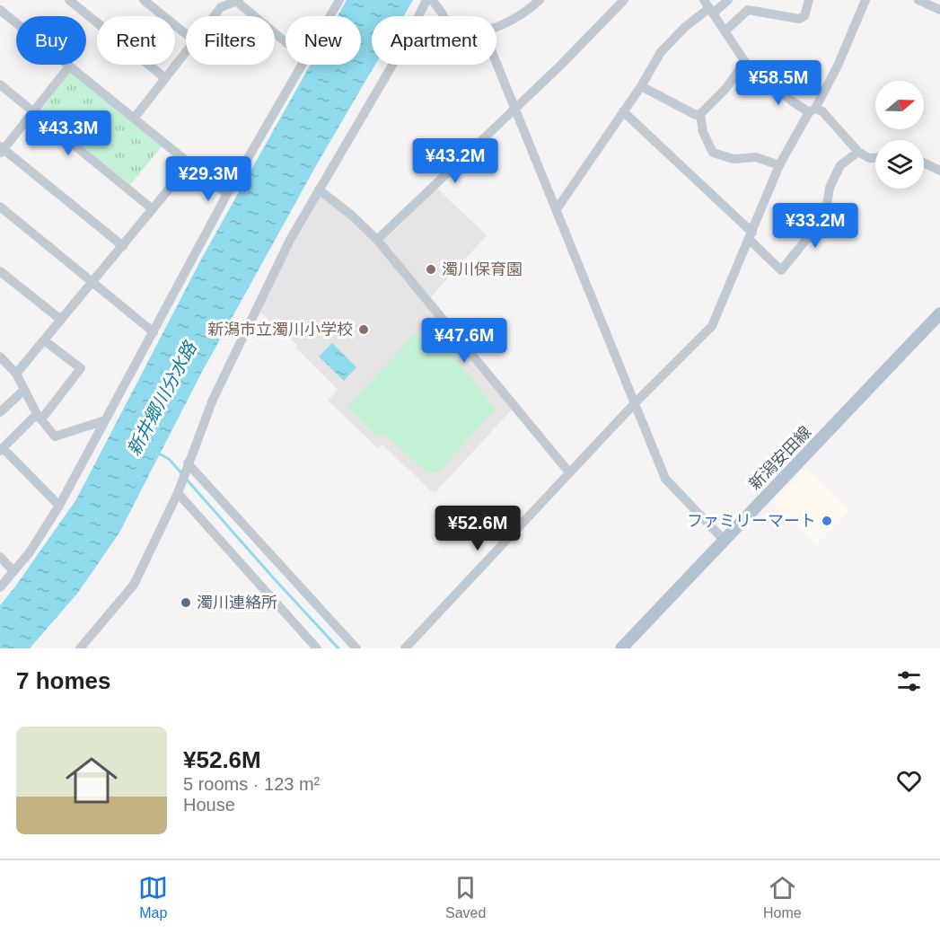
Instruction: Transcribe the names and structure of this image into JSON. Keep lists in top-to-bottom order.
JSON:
{
  "streets": {
    "main road": ["新潟安田線"]
  },
  "water": ["新井郷川分水路"],
  "places": [
    "濁川保育園",
    "新潟市立濁川小学校",
    "ファミリーマート",
    "濁川連絡所"
  ],
  "north": "right",
  "page": {
    "chip": [
      "Buy",
      "Rent",
      "Filters",
      "New",
      "Apartment"
    ],
    "price": [
      "¥58.5M",
      "¥43.3M",
      "¥43.2M",
      "¥29.3M",
      "¥33.2M",
      "¥47.6M",
      "¥52.6M"
    ],
    "heading": "7 homes",
    "list": [
      {
        "name": "¥52.6M",
        "note": "5 rooms · 123 m² · House"
      }
    ],
    "tabs": ["Map", "Saved", "Home"]
  }
}
